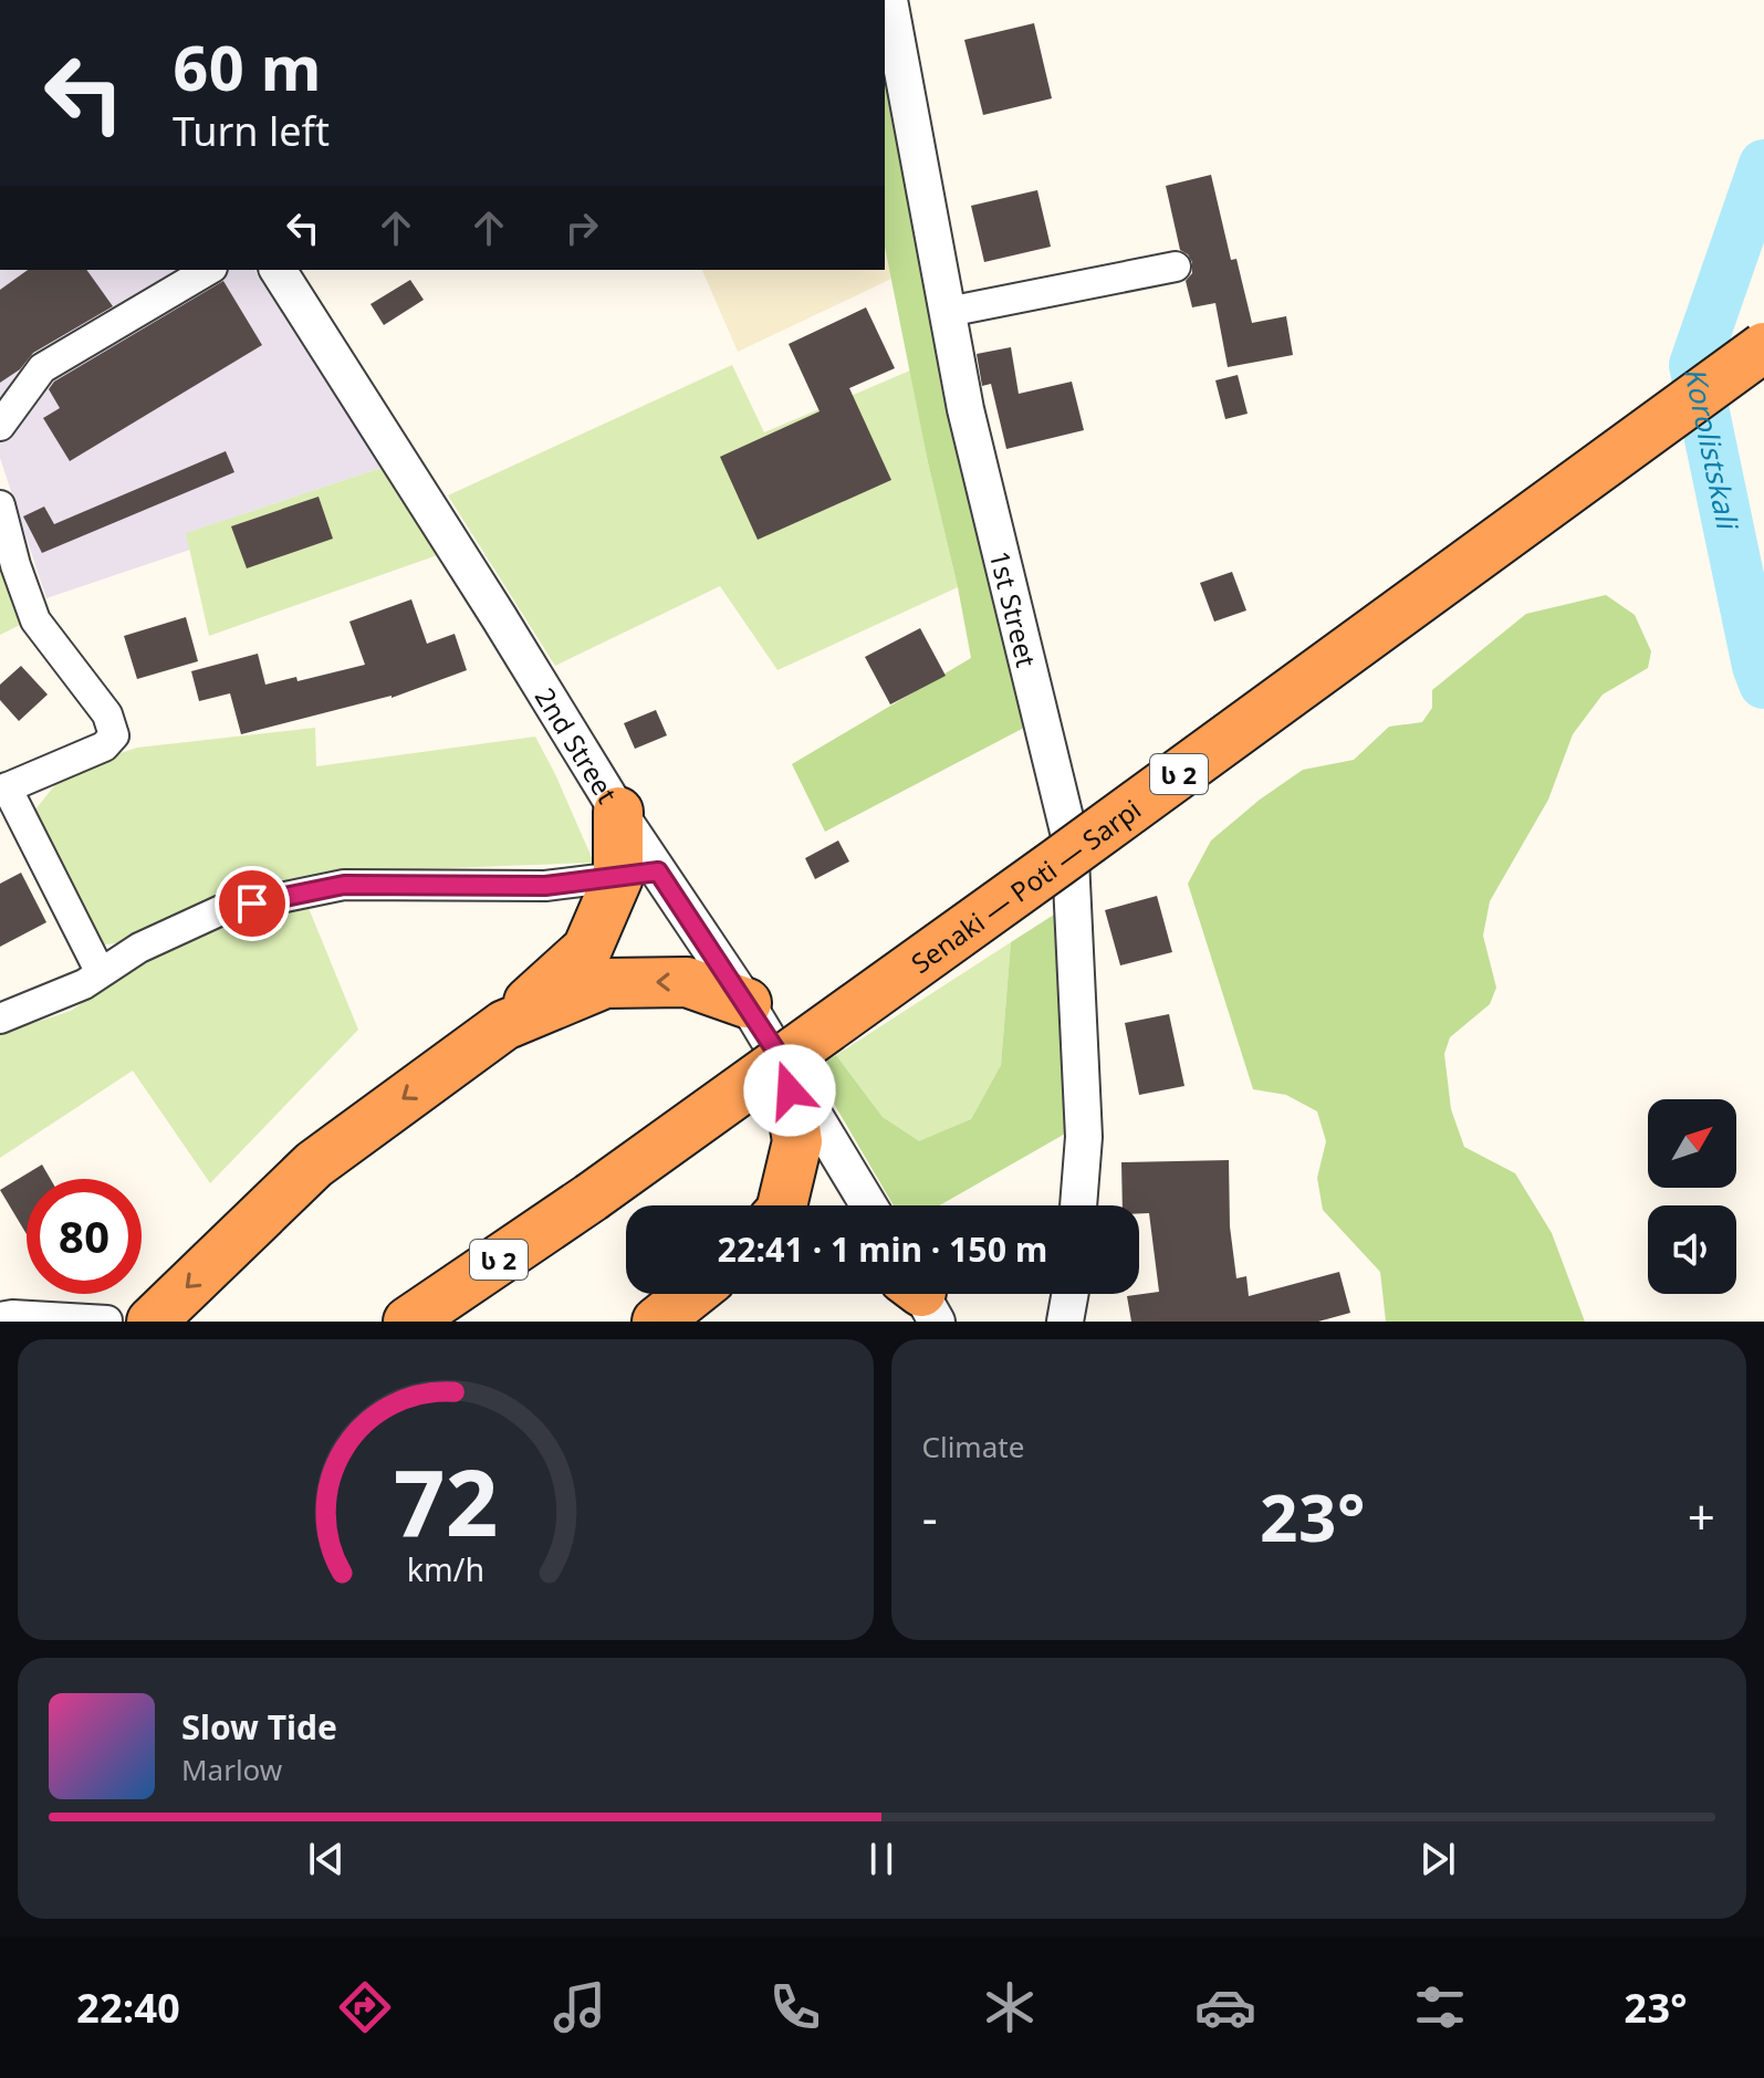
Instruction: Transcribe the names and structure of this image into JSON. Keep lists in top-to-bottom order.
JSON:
{
  "streets": {
    "highway": ["ს 2", "Senaki — Poti — Sarpi"],
    "street": ["1st Street", "2nd Street"]
  },
  "water": ["Korolistskali"],
  "north": "top right",
  "page": {
    "turn": ["60 m", "Turn left"],
    "limit": "80",
    "trip": "22:41 · 1 min · 150 m",
    "tile": "Climate",
    "heat": ["−", "23°", "+"],
    "song": ["Slow Tide", "Marlow"],
    "tabs": ["22:40", "23°"],
    "gauge": ["72", "km/h"]
  }
}
